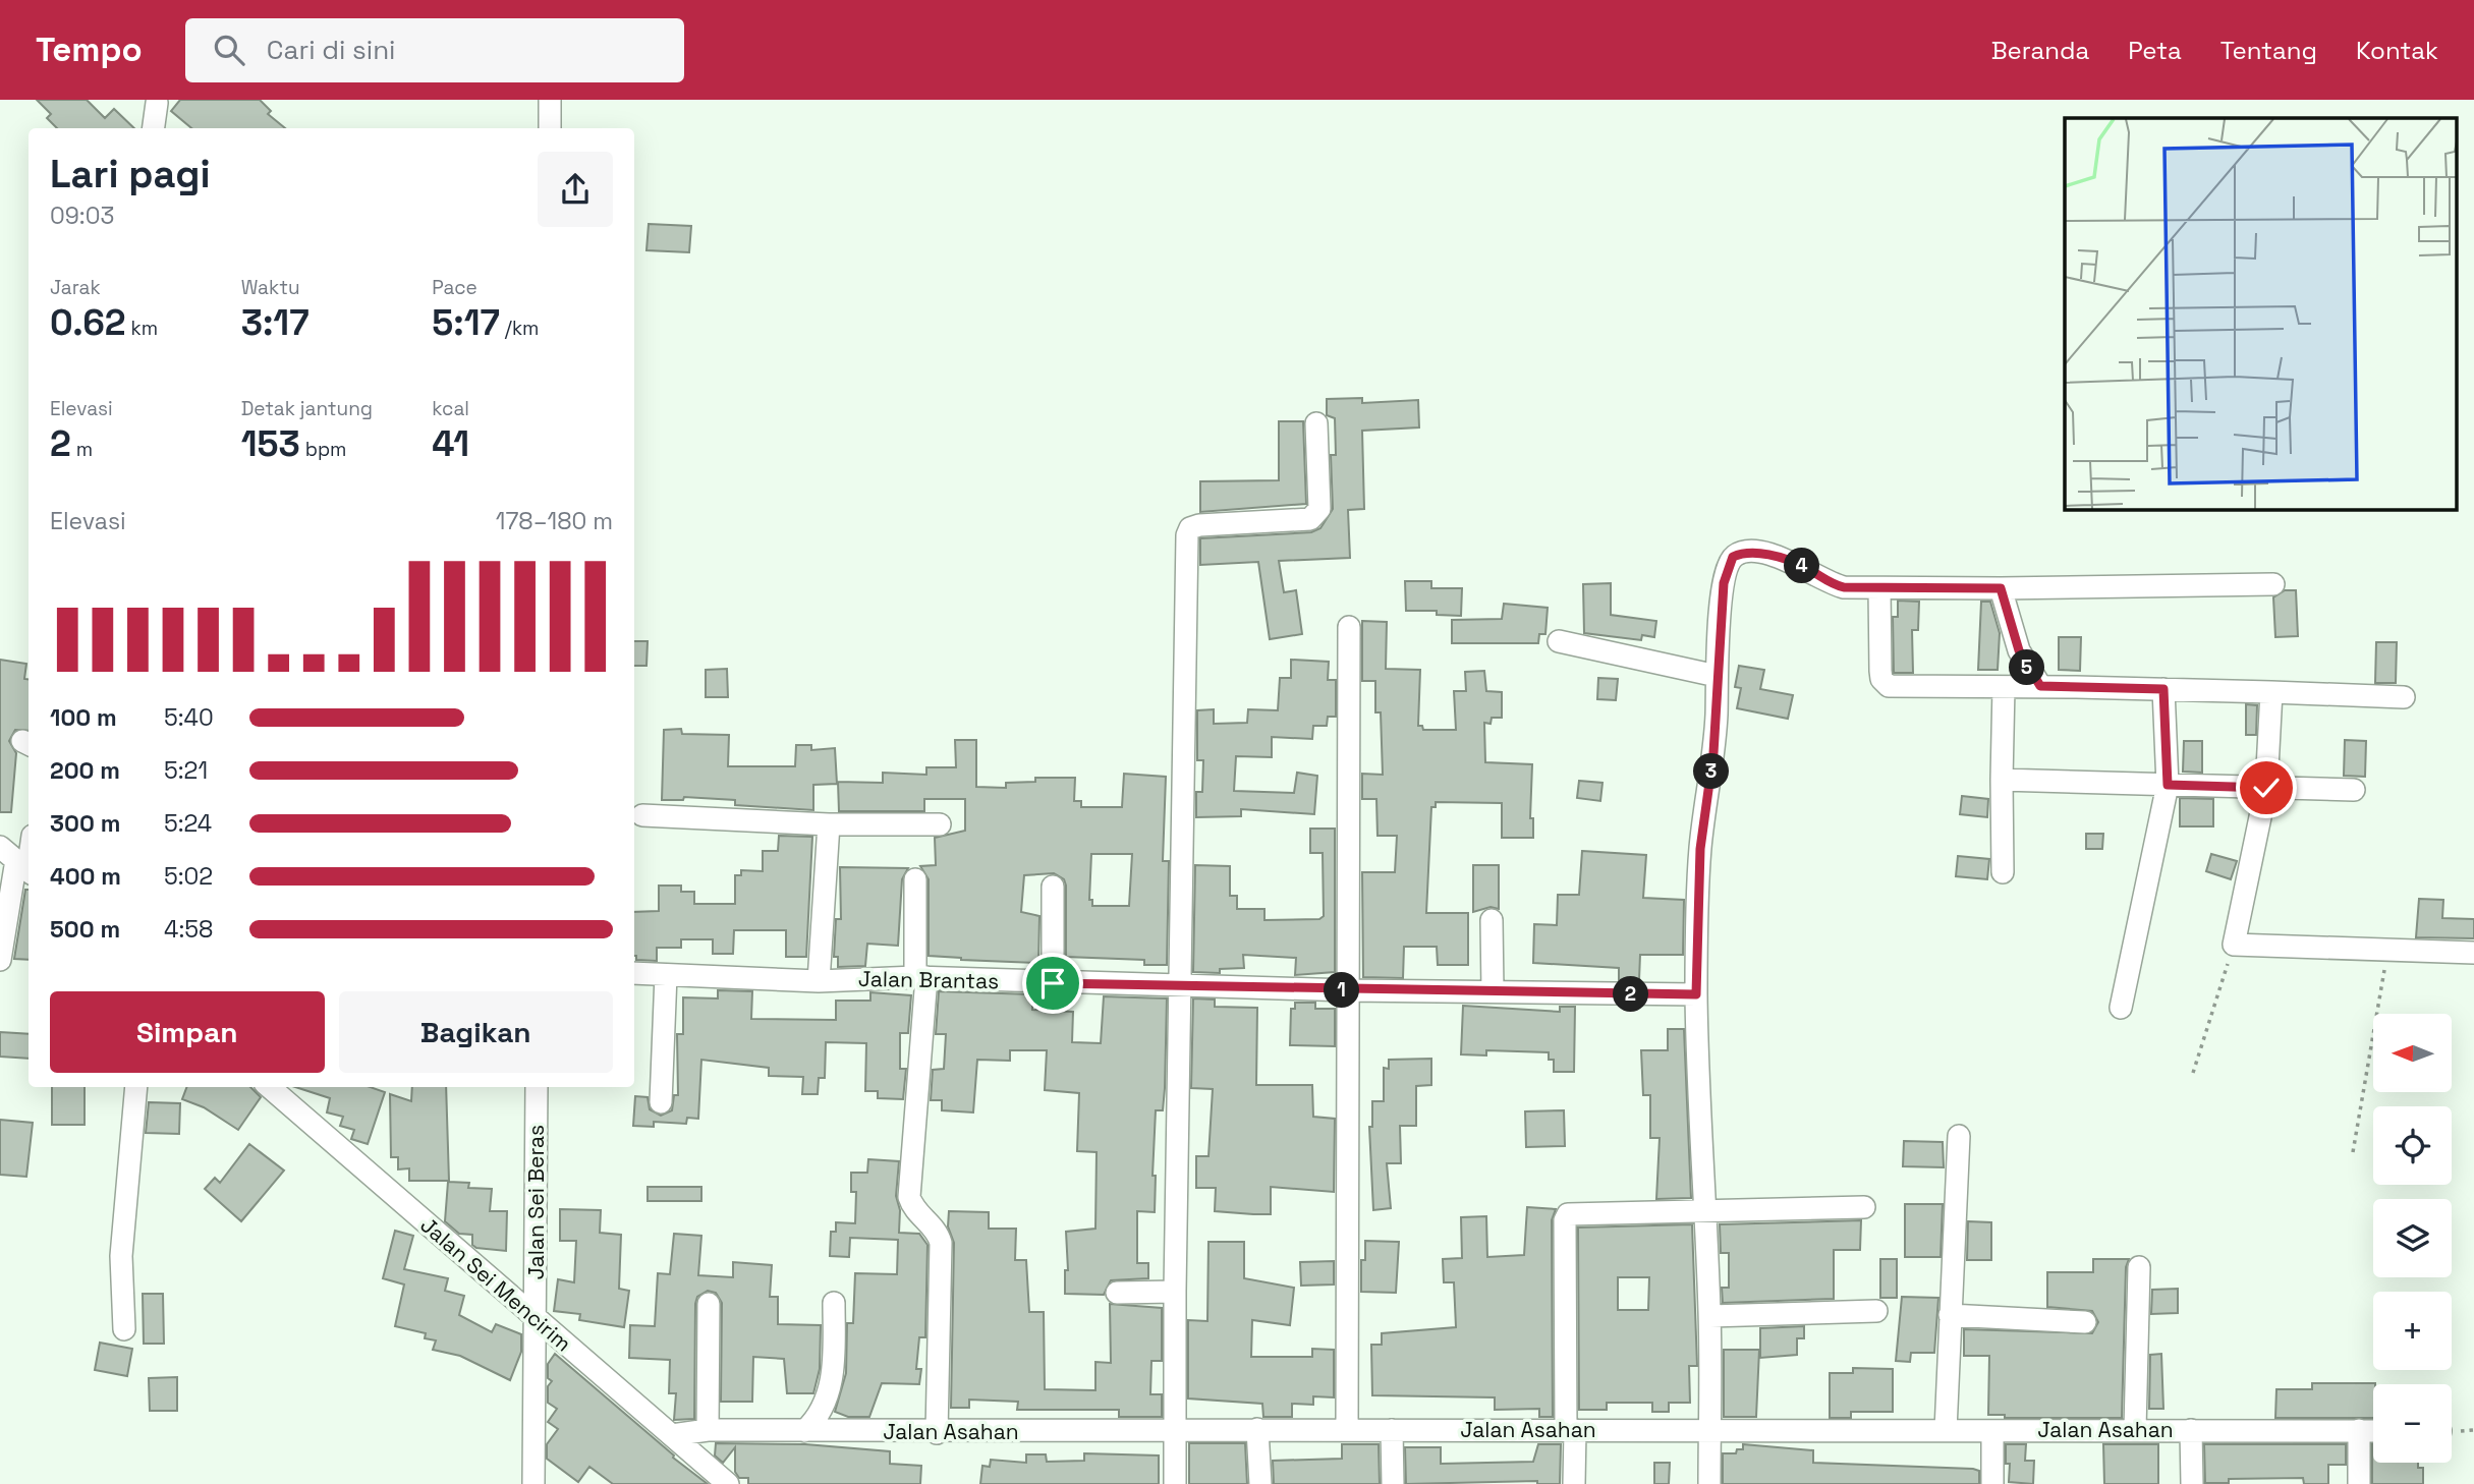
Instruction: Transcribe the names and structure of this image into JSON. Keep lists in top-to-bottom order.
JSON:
{
  "streets": {
    "street": [
      "Jalan Brantas",
      "Jalan Sei Beras",
      "Jalan Sei Mencirim",
      "Jalan Asahan"
    ]
  },
  "crossings": [
    ["Jalan Sei Beras", "Jalan Sei Mencirim"],
    ["Jalan Sei Mencirim", "Jalan Asahan"]
  ],
  "north": "left",
  "page": {
    "header": "Tempo",
    "search": "Cari di sini",
    "nav": [
      "Beranda",
      "Peta",
      "Tentang",
      "Kontak"
    ],
    "heading": ["Lari pagi", "09:03"],
    "stats": [
      ["Jarak", "0.62 km"],
      ["Waktu", "3:17"],
      ["Pace", "5:17 /km"],
      ["Elevasi", "2 m"],
      ["Detak jantung", "153 bpm"],
      ["kcal", "41"]
    ],
    "chart": ["Elevasi", "178–180 m"],
    "pins": [
      "4",
      "5",
      "3",
      "1",
      "2"
    ],
    "list": [
      {
        "name": "100 m",
        "note": "5:40"
      },
      {
        "name": "200 m",
        "note": "5:21"
      },
      {
        "name": "300 m",
        "note": "5:24"
      },
      {
        "name": "400 m",
        "note": "5:02"
      },
      {
        "name": "500 m",
        "note": "4:58"
      }
    ],
    "buttons": ["Simpan", "Bagikan"],
    "map_buttons": ["+", "−"]
  }
}
